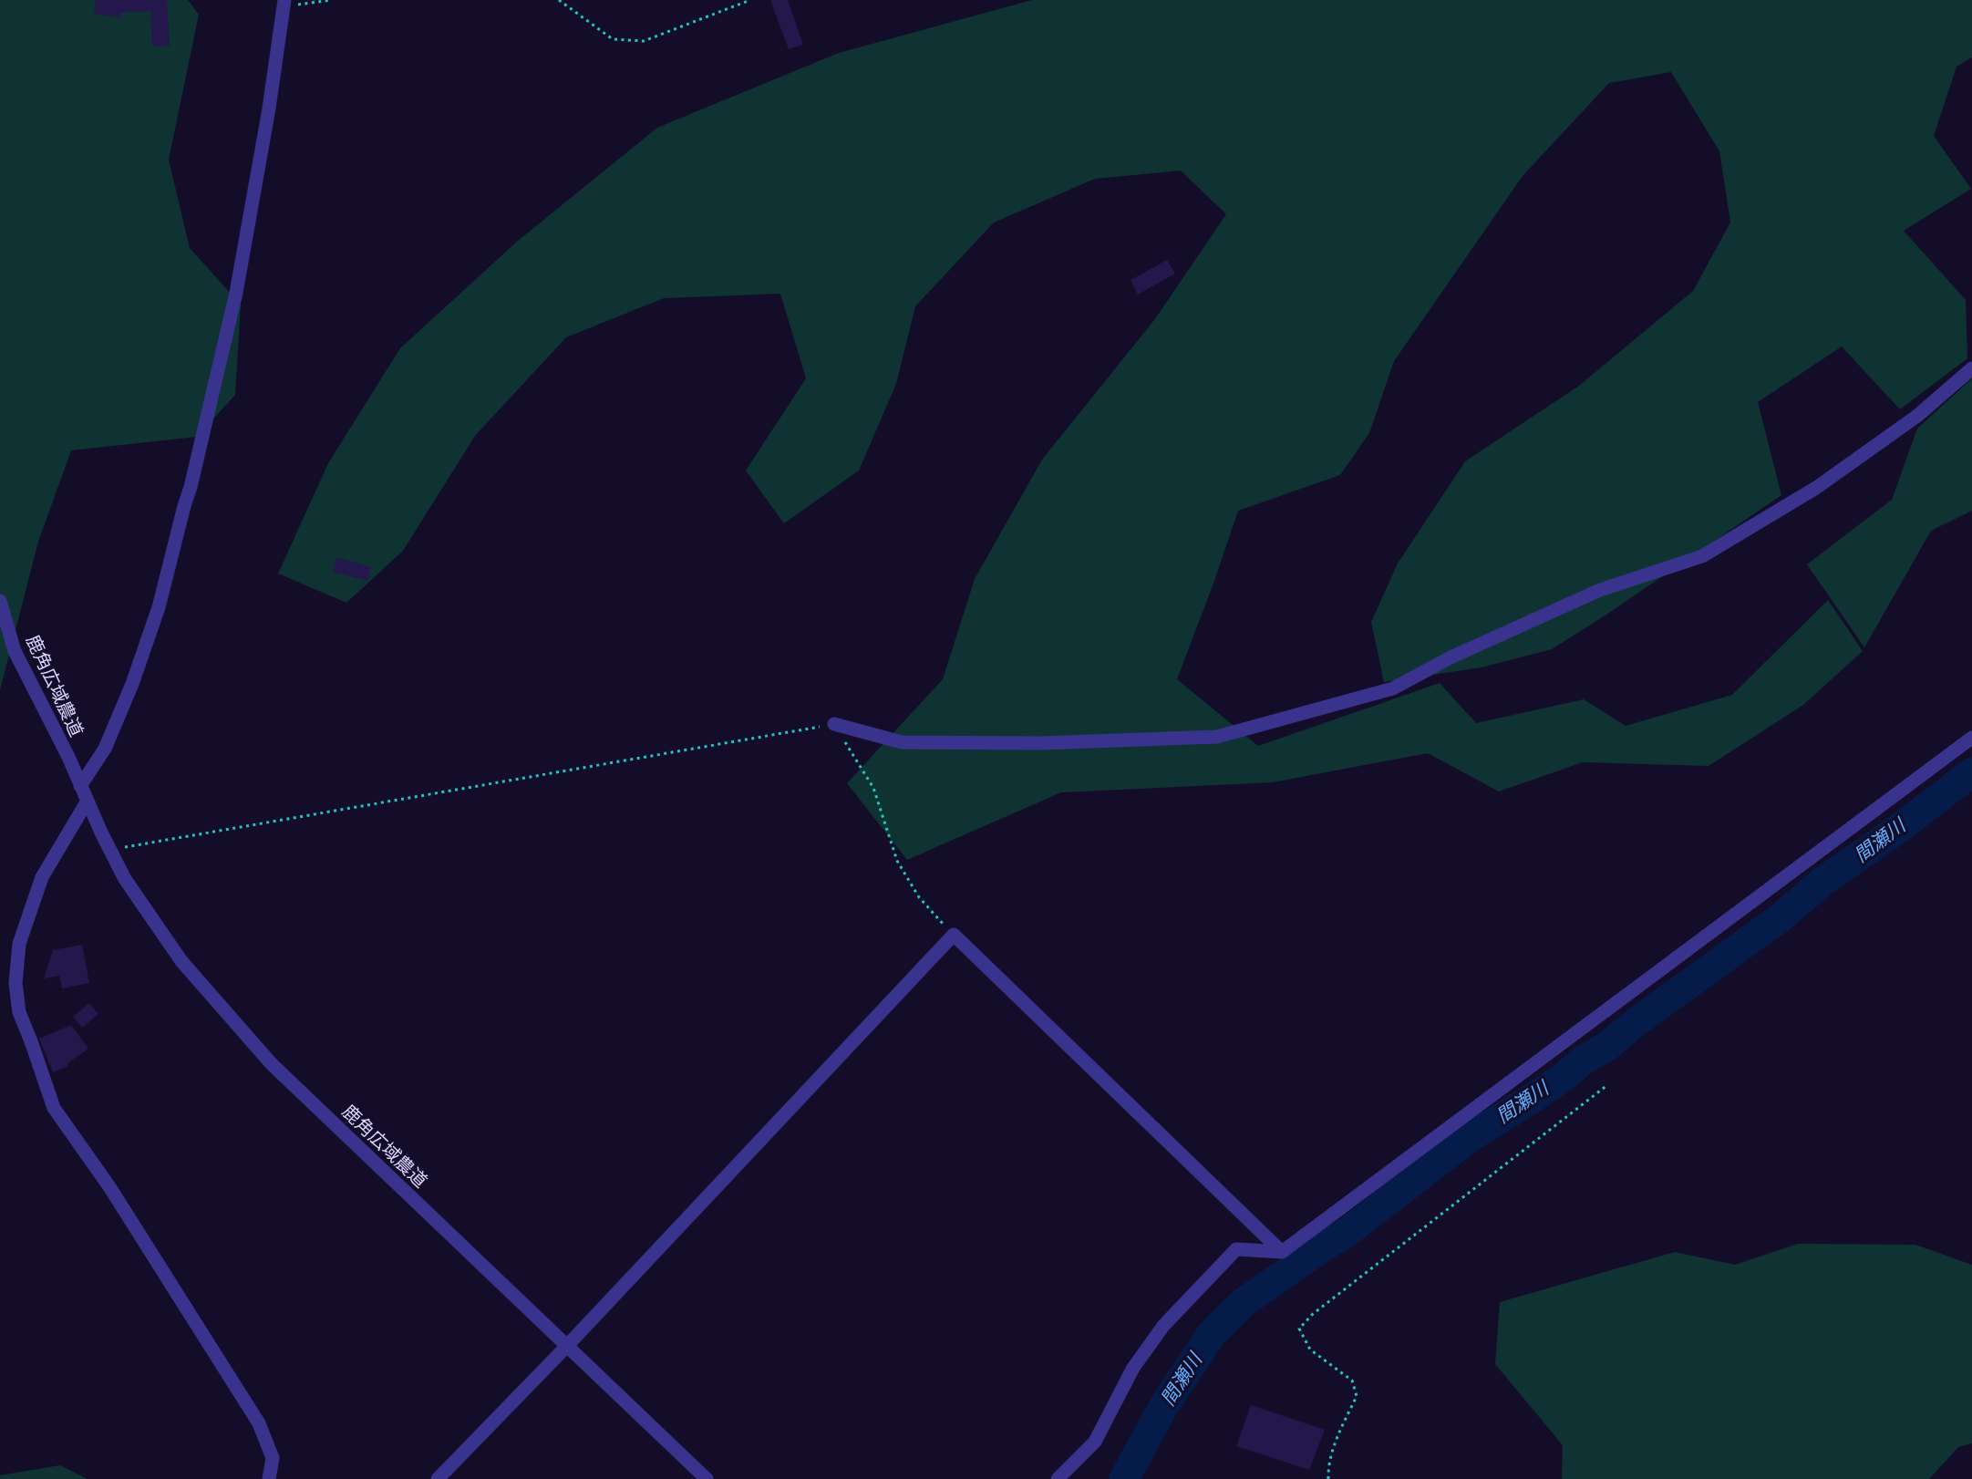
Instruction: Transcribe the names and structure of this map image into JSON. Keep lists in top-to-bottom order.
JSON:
{
  "streets": {
    "street": ["鹿角広域農道"]
  },
  "water": ["間瀬川"]
}
